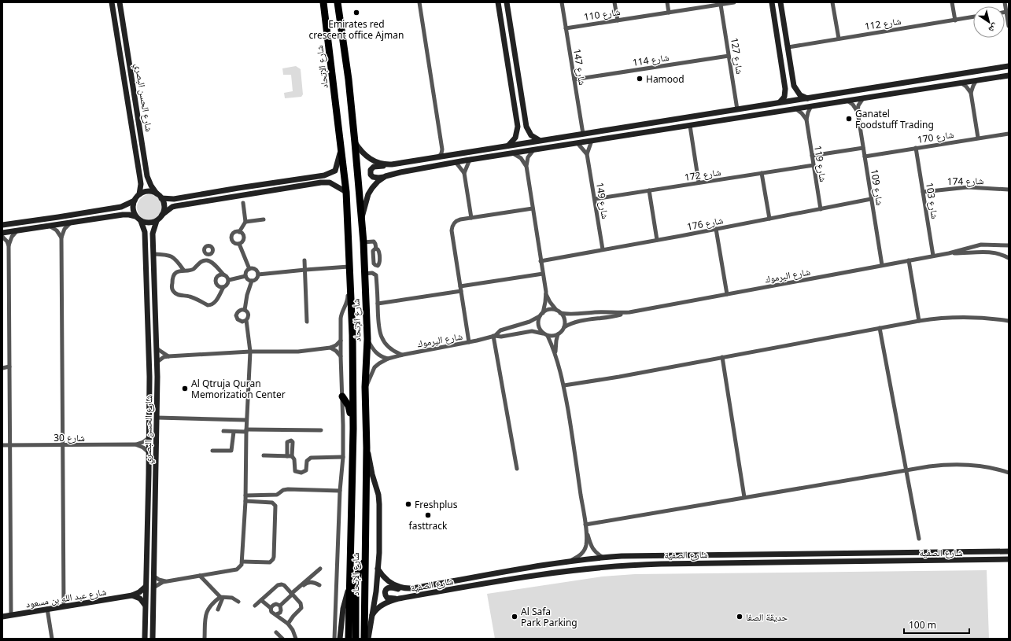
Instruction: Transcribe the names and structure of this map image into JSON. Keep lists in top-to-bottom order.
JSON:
{
  "streets": {
    "highway": ["شارع الإتحاد"],
    "main road": ["شارع الحسن البصري", "شارع الصفية", "شارع عبد الله بن مسعود"],
    "street": [
      "شارع 110",
      "شارع 112",
      "شارع 127",
      "شارع 114",
      "شارع 147",
      "شارع 170",
      "شارع 119",
      "شارع 172",
      "شارع 174",
      "شارع 109",
      "شارع 149",
      "شارع 103",
      "شارع 176",
      "شارع اليرموك",
      "شارع 30"
    ]
  },
  "crossings": [
    ["شارع 110", "شارع 127"],
    ["شارع 110", "شارع 147"],
    ["شارع 127", "شارع 114"],
    ["شارع 114", "شارع 147"],
    ["شارع الإتحاد", "شارع اليرموك"],
    ["شارع الحسن البصري", "شارع 30"],
    ["شارع الحسن البصري", "شارع عبد الله بن مسعود"],
    ["شارع 170", "شارع 109"],
    ["شارع 170", "شارع 103"],
    ["شارع 119", "شارع 172"],
    ["شارع 119", "شارع 176"],
    ["شارع 172", "شارع 149"],
    ["شارع 174", "شارع 103"],
    ["شارع 109", "شارع 176"],
    ["شارع 109", "شارع اليرموك"],
    ["شارع 149", "شارع 176"],
    ["شارع 103", "شارع اليرموك"]
  ],
  "places": [
    "Emirates red crescent office Ajman",
    "Hamood",
    "Ganatel Foodstuff Trading",
    "Al Qtruja Quran Memorization Center",
    "Freshplus",
    "fasttrack",
    "Al Safa Park Parking",
    "حديقة الصفا"
  ],
  "scale_bar": "100 m",
  "north": "bottom right"
}
